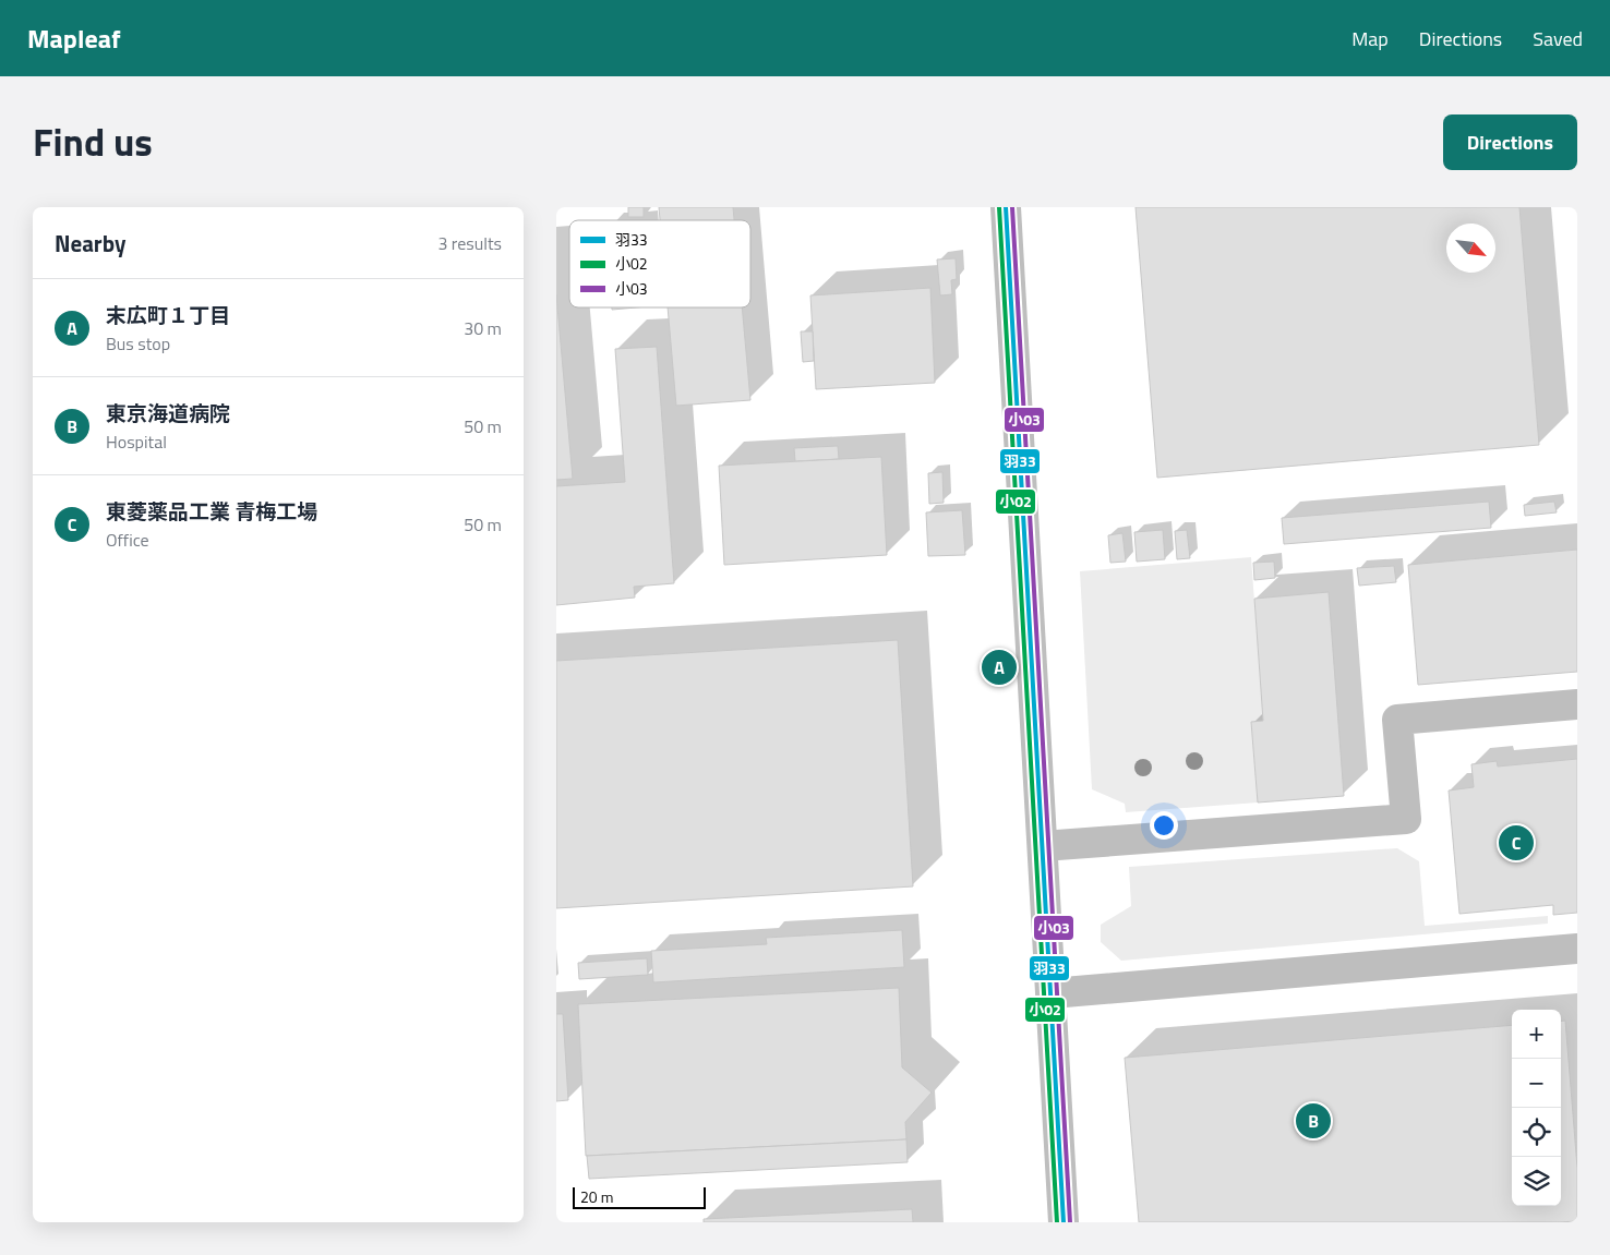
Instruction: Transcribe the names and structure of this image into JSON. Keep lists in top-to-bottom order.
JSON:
{
  "lines": ["transit line 羽33", "transit line 小02", "transit line 小03"],
  "legend": ["羽33", "小02", "小03"],
  "scale_bar": "20 m",
  "north": "bottom right",
  "page": {
    "header": "Mapleaf",
    "nav": ["Map", "Directions", "Saved"],
    "title": "Find us",
    "buttons": "Directions",
    "heading": ["Nearby", "3 results"],
    "list": [
      {
        "mark": "A",
        "name": "末広町１丁目",
        "note": "Bus stop",
        "value": "30 m"
      },
      {
        "mark": "B",
        "name": "東京海道病院",
        "note": "Hospital",
        "value": "50 m"
      },
      {
        "mark": "C",
        "name": "東菱薬品工業 青梅工場",
        "note": "Office",
        "value": "50 m"
      }
    ],
    "pins": ["A", "C", "B"],
    "map_buttons": ["+", "−"],
    "scale": "20 m"
  }
}
